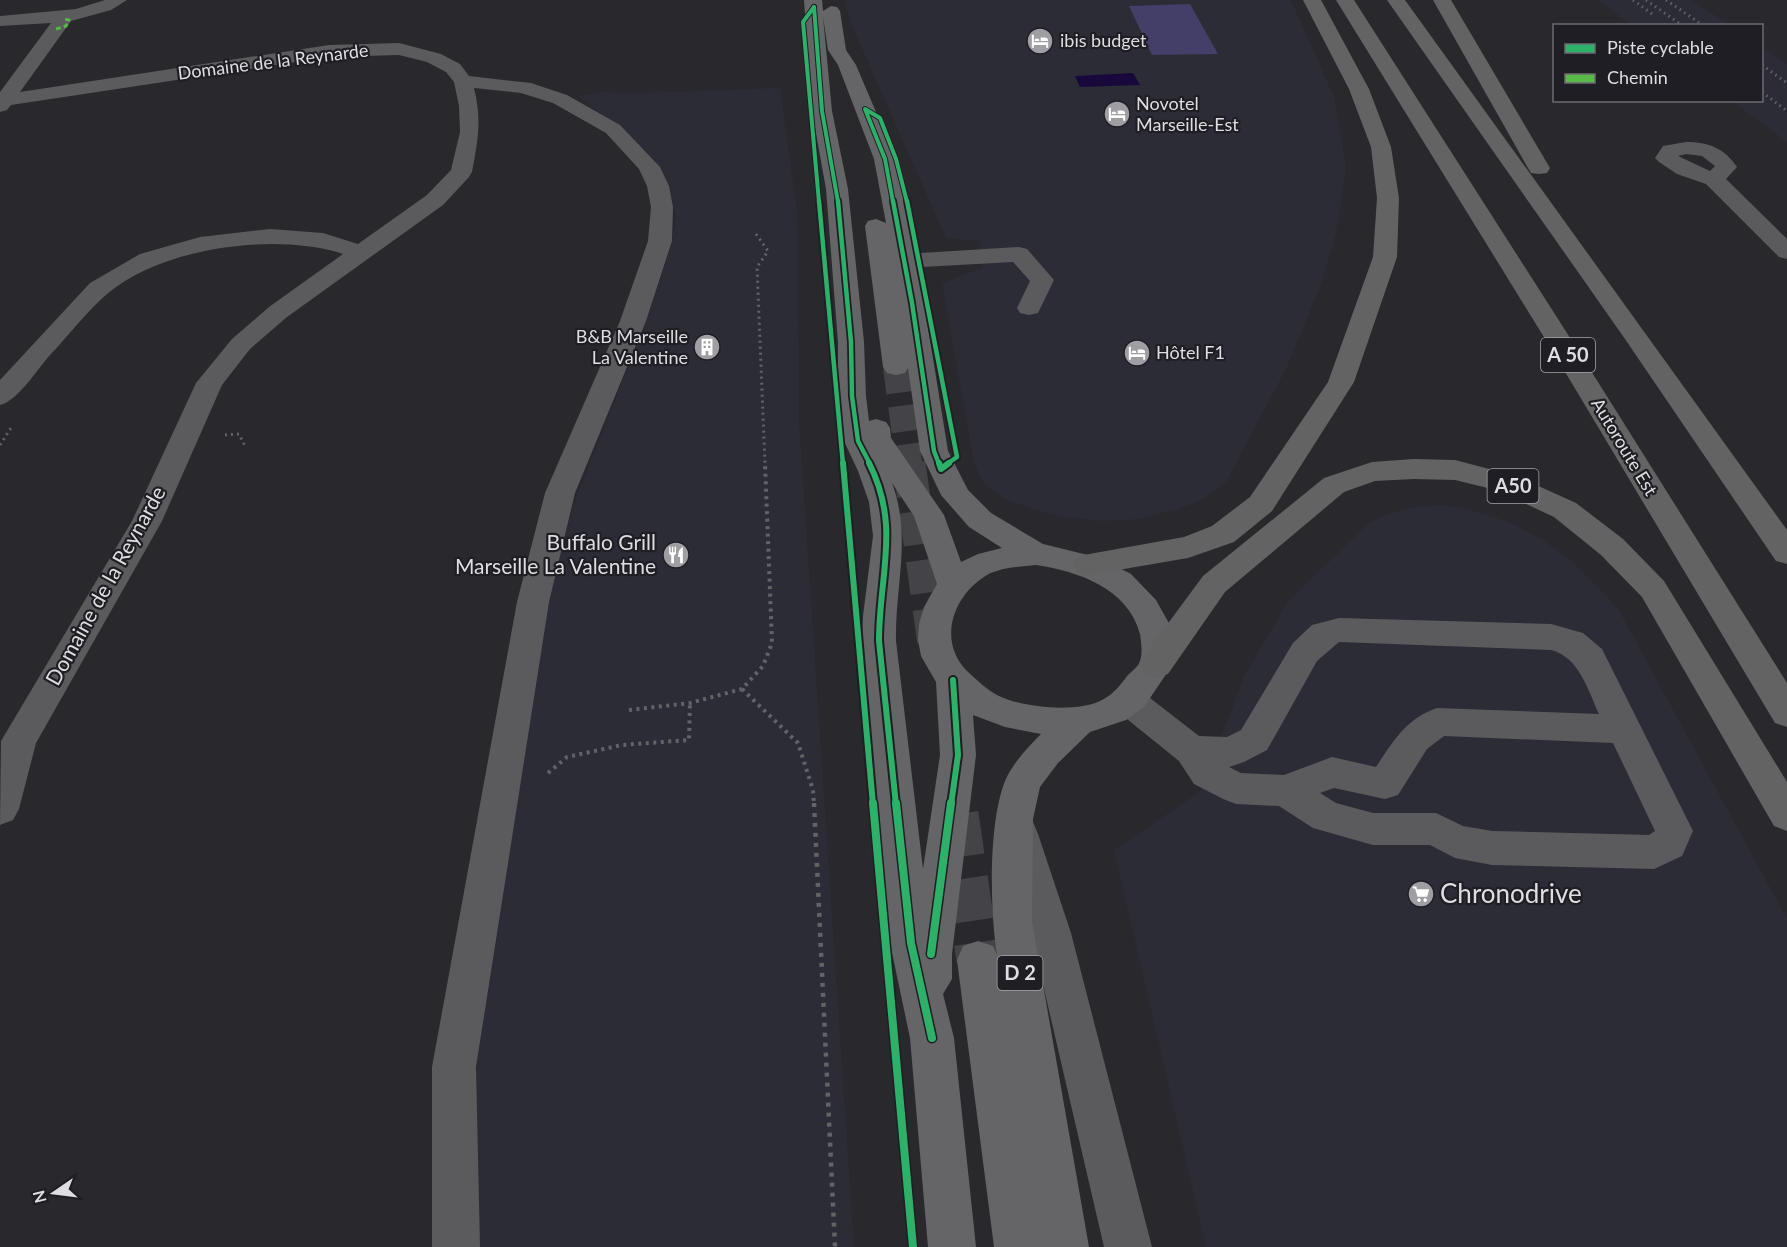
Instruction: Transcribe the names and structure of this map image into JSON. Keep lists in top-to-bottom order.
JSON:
{
  "streets": {
    "highway": ["A 50", "Autoroute Est", "A50"],
    "main road": ["D 2"],
    "street": ["Domaine de la Reynarde"]
  },
  "crossings": [
    ["A50", "D 2"]
  ],
  "places": {
    "hotel": ["ibis budget", "Novotel Marseille-Est", "Hôtel F1"],
    "building": ["B&B Marseille La Valentine"],
    "restaurant": ["Buffalo Grill Marseille La Valentine"],
    "supermarket": ["Chronodrive"]
  },
  "legend": ["Piste cyclable", "Chemin"],
  "north": "left"
}
